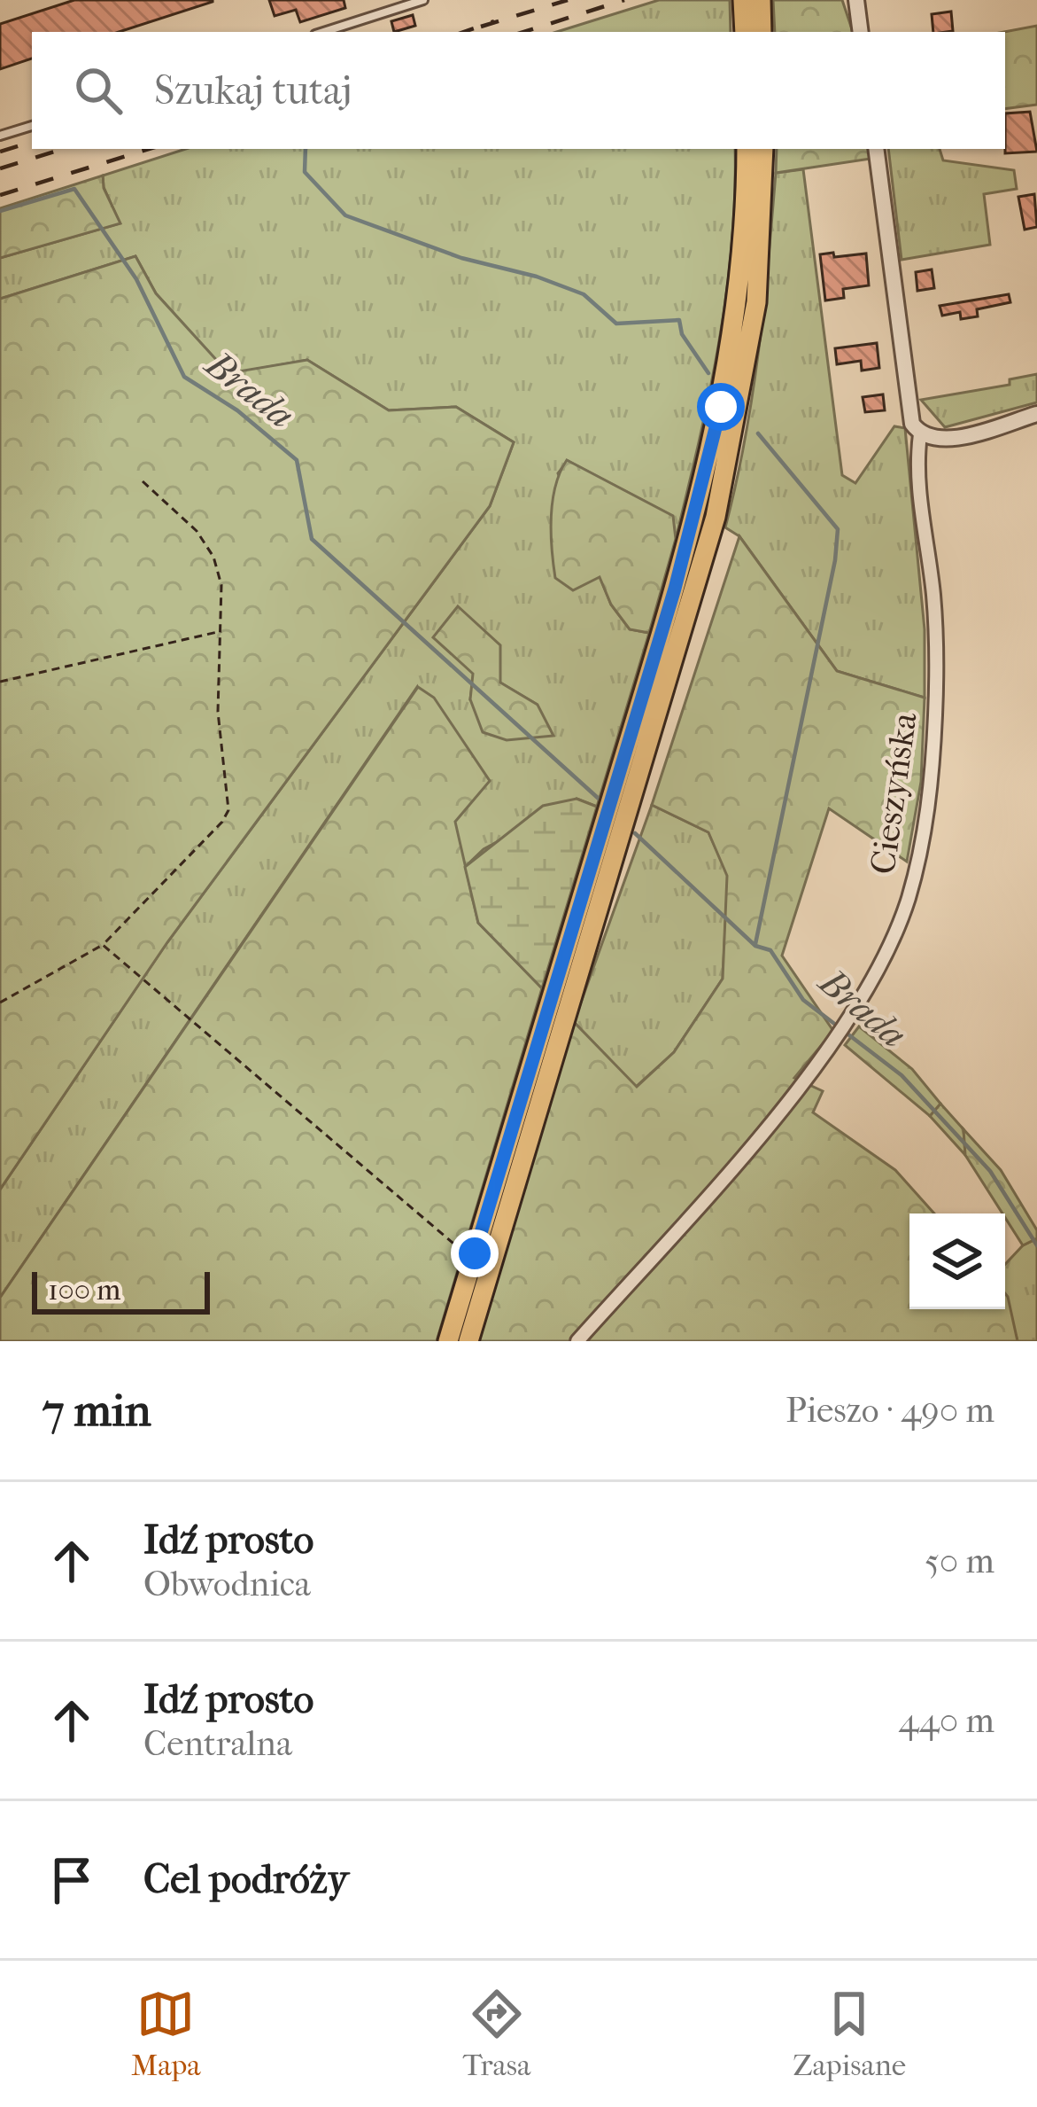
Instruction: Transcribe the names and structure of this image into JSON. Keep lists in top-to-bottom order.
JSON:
{
  "streets": {
    "street": ["Cieszyńska"]
  },
  "water": ["Brada"],
  "scale_bar": "100 m",
  "page": {
    "search": "Szukaj tutaj",
    "scale": "100 m",
    "heading": ["7 min", "Pieszo · 490 m"],
    "list": [
      ["Idź prosto", "Obwodnica", "50 m"],
      ["Idź prosto", "Centralna", "440 m"],
      "Cel podróży"
    ],
    "nav": ["Mapa", "Trasa", "Zapisane"]
  }
}
